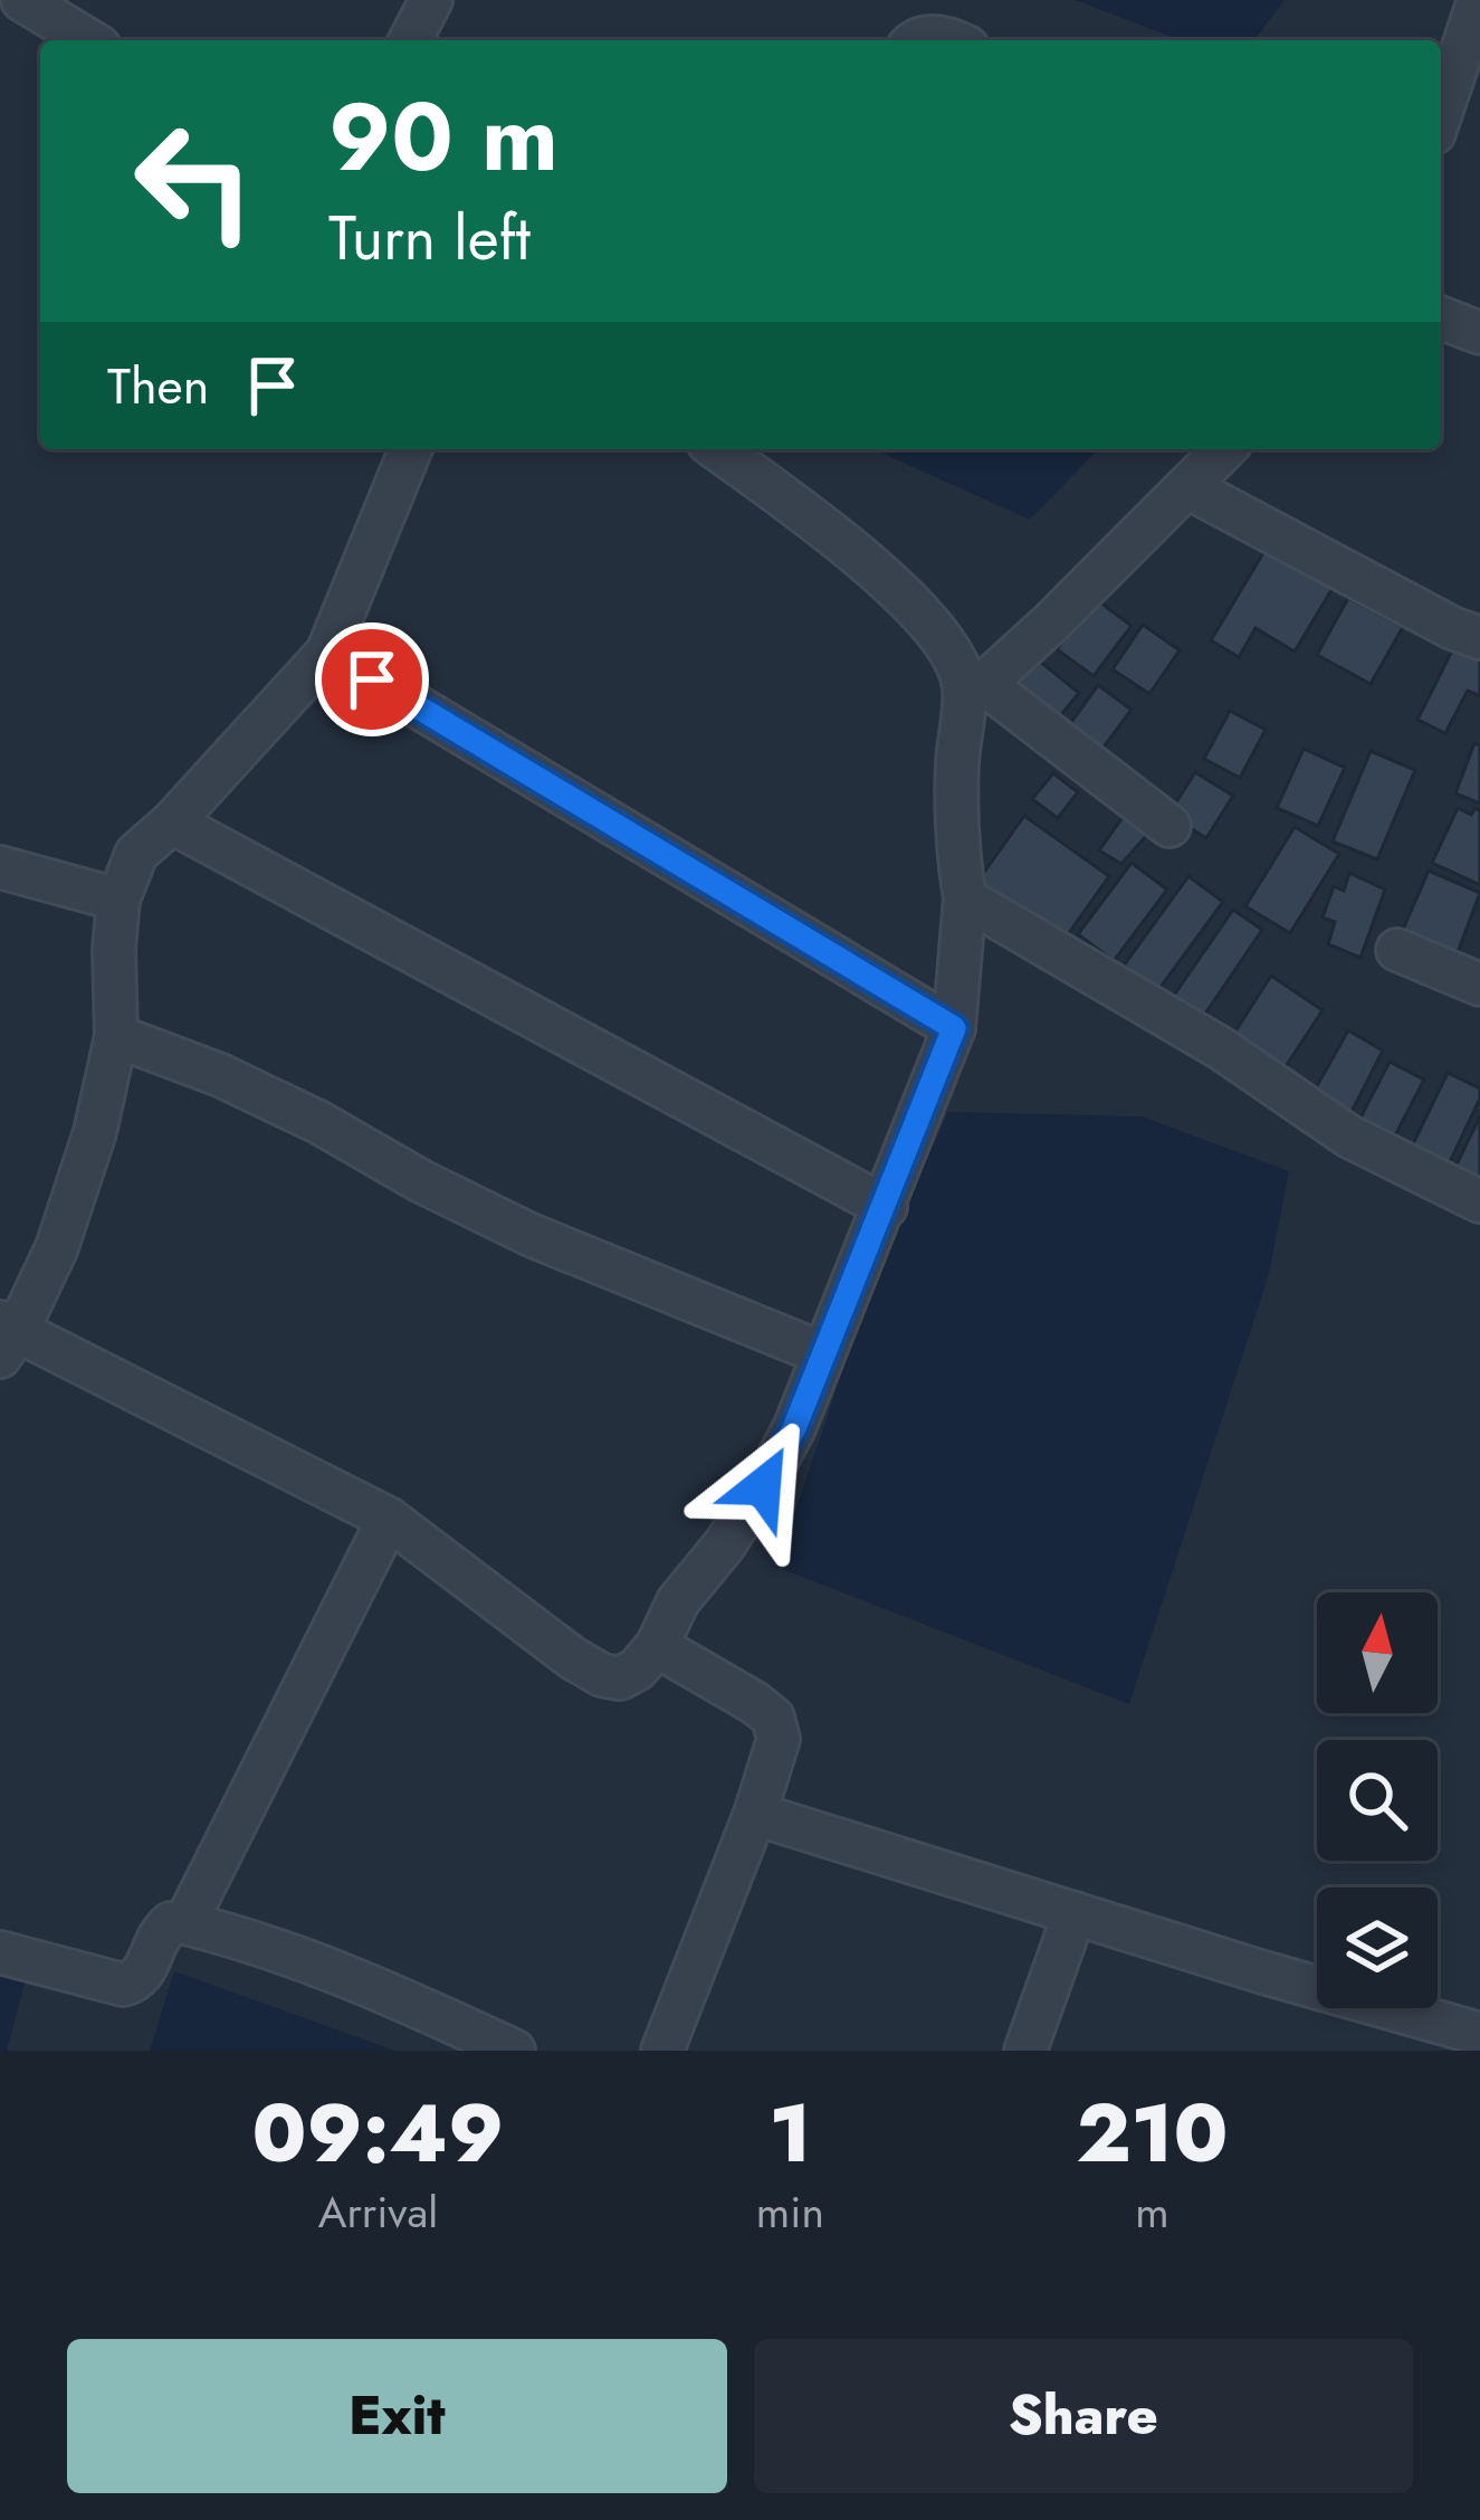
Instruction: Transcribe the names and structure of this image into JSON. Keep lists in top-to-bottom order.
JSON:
{
  "north": "top",
  "page": {
    "turn": ["90 m", "Turn left"],
    "then": "Then",
    "eta": [
      "09:49",
      "Arrival",
      "1",
      "min",
      "210",
      "m"
    ],
    "buttons": ["Exit", "Share"]
  }
}
